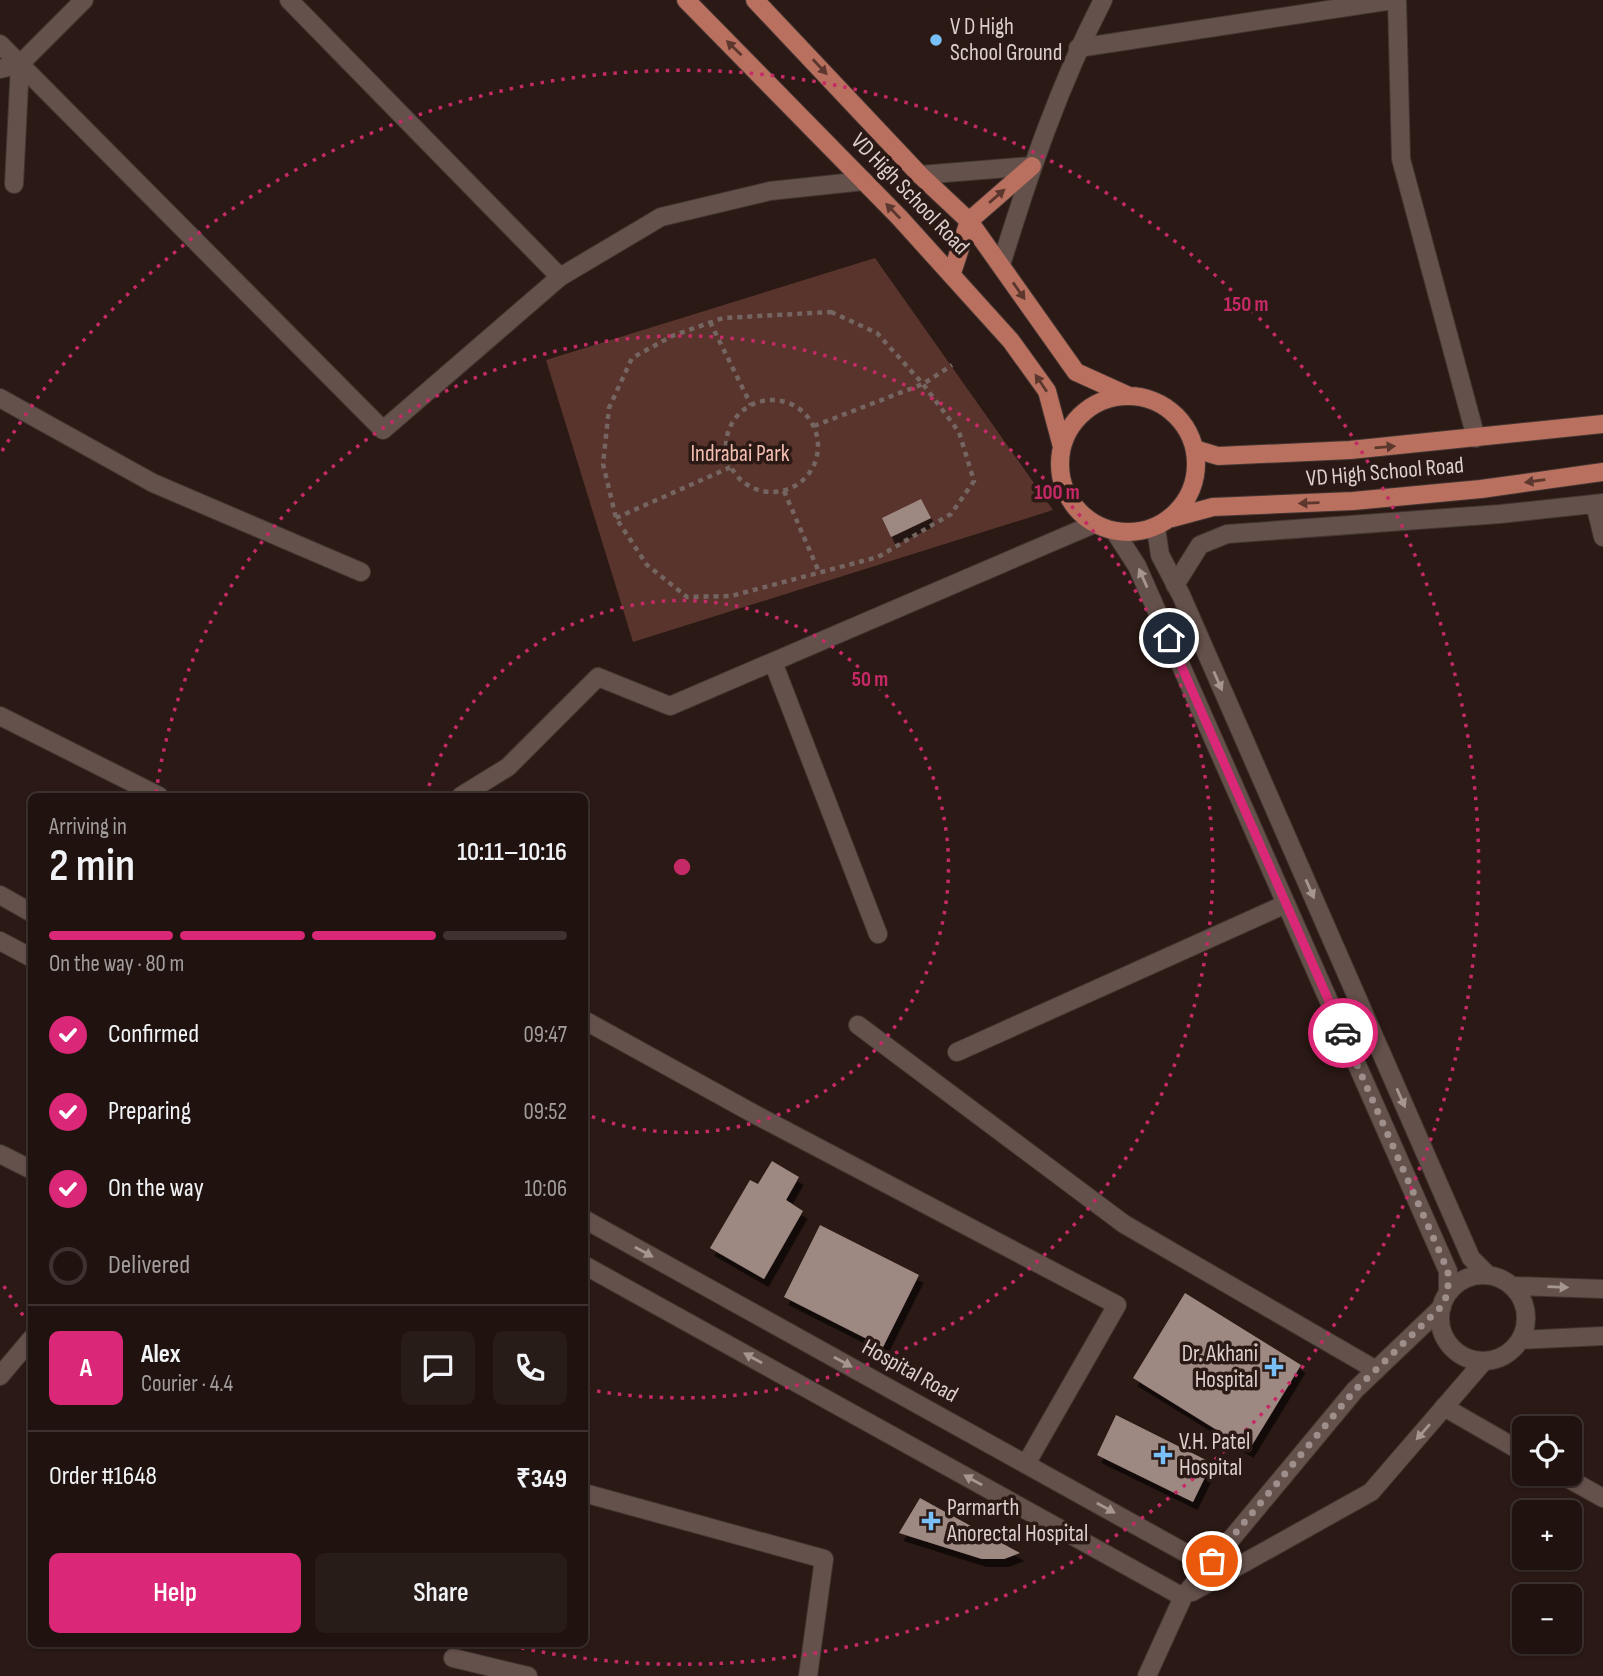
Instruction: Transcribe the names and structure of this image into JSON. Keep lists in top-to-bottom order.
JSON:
{
  "streets": {
    "main road": ["VD High School Road"],
    "street": ["Hospital Road"]
  },
  "parks": ["Indrabai Park"],
  "places": {
    "other": ["V D High School Ground"],
    "health": ["Dr. Akhani Hospital", "V.H. Patel Hospital", "Parmarth Anorectal Hospital"]
  },
  "page": {
    "heading": ["2 min", "Arriving in", "10:11–10:16"],
    "panel": [
      "Alex",
      "Courier · 4.4",
      "Order #1648",
      "₹349"
    ],
    "bar": "On the way · 80 m",
    "list": [
      ["Confirmed", "09:47"],
      ["Preparing", "09:52"],
      ["On the way", "10:06"],
      "Delivered"
    ],
    "round": "A",
    "map_buttons": ["+", "−"],
    "buttons": ["Help", "Share"]
  },
  "rings": ["150 m", "100 m", "50 m"]
}
